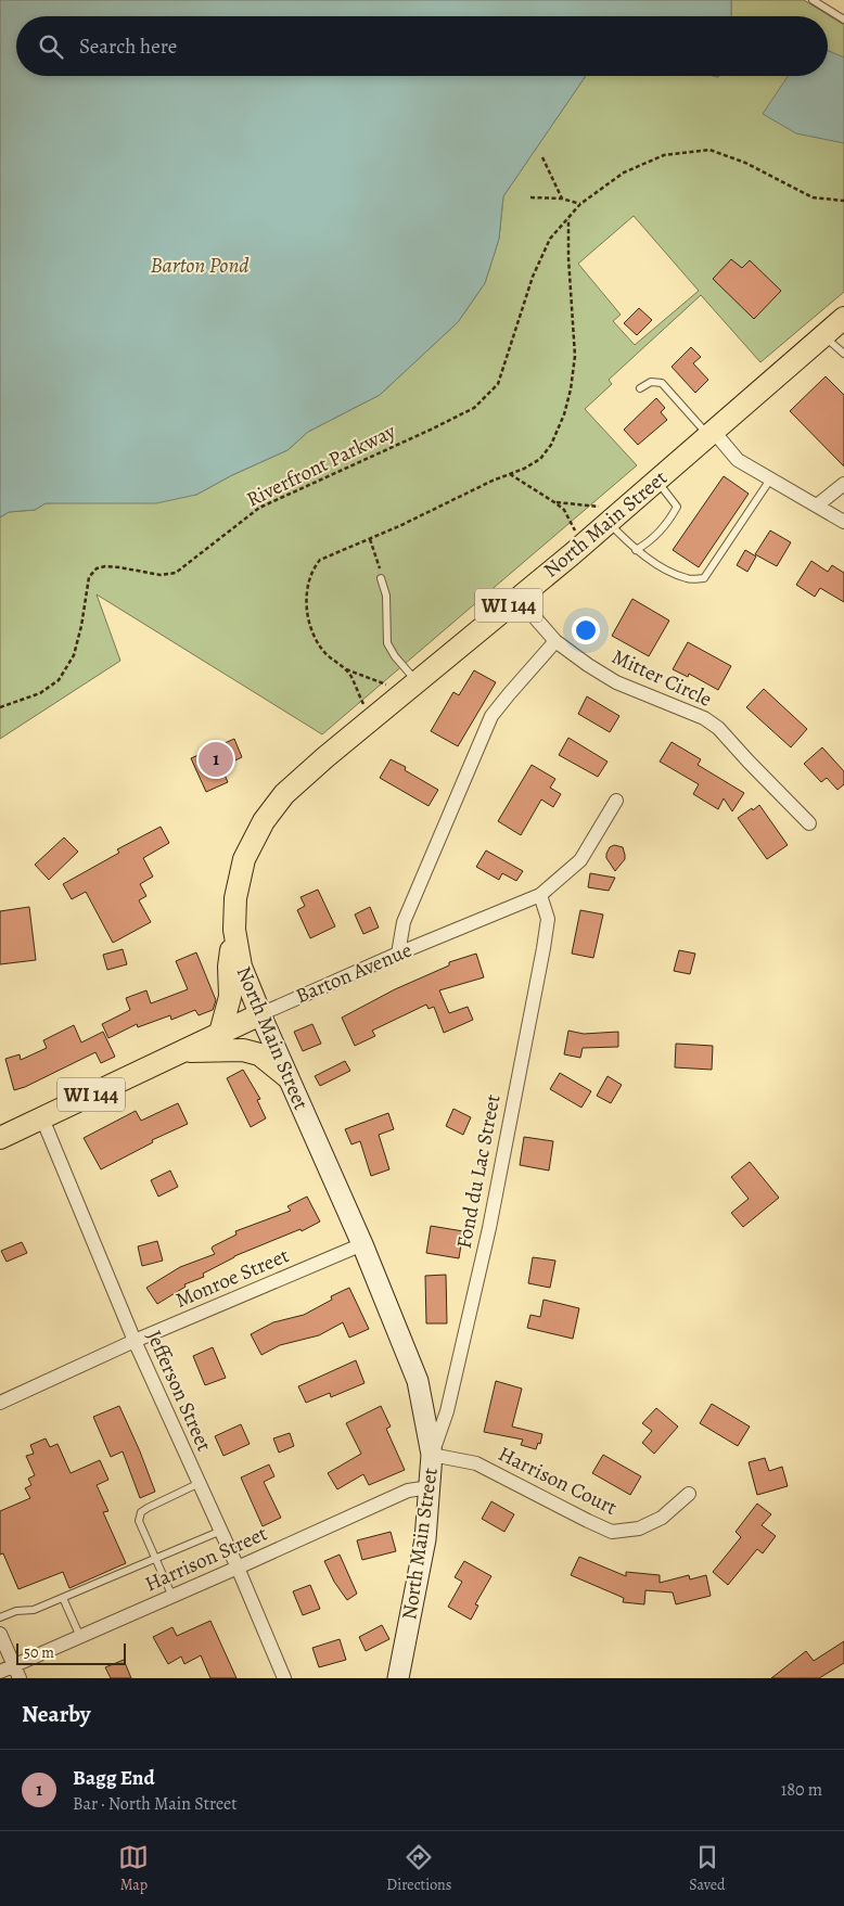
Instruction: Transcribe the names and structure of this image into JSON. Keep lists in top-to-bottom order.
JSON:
{
  "streets": {
    "main road": ["North Main Street", "WI 144", "Barton Avenue"],
    "street": [
      "Mitter Circle",
      "Fond du Lac Street",
      "Monroe Street",
      "Jefferson Street",
      "Harrison Court",
      "Harrison Street"
    ],
    "path": ["Riverfront Parkway"]
  },
  "crossings": [
    ["North Main Street", "Mitter Circle"],
    ["North Main Street", "Barton Avenue"],
    ["North Main Street", "Fond du Lac Street"],
    ["North Main Street", "Monroe Street"],
    ["North Main Street", "Harrison Court"],
    ["North Main Street", "Harrison Street"],
    ["Barton Avenue", "Fond du Lac Street"],
    ["Barton Avenue", "Jefferson Street"],
    ["Fond du Lac Street", "Harrison Court"],
    ["Monroe Street", "Jefferson Street"],
    ["Jefferson Street", "Harrison Street"]
  ],
  "water": ["Barton Pond"],
  "scale_bar": "50 m",
  "page": {
    "search": "Search here",
    "pins": "1",
    "scale": "50 m",
    "heading": "Nearby",
    "list": [
      {
        "mark": "1",
        "name": "Bagg End",
        "note": "Bar · North Main Street",
        "value": "180 m"
      }
    ],
    "nav": ["Map", "Directions", "Saved"]
  }
}
